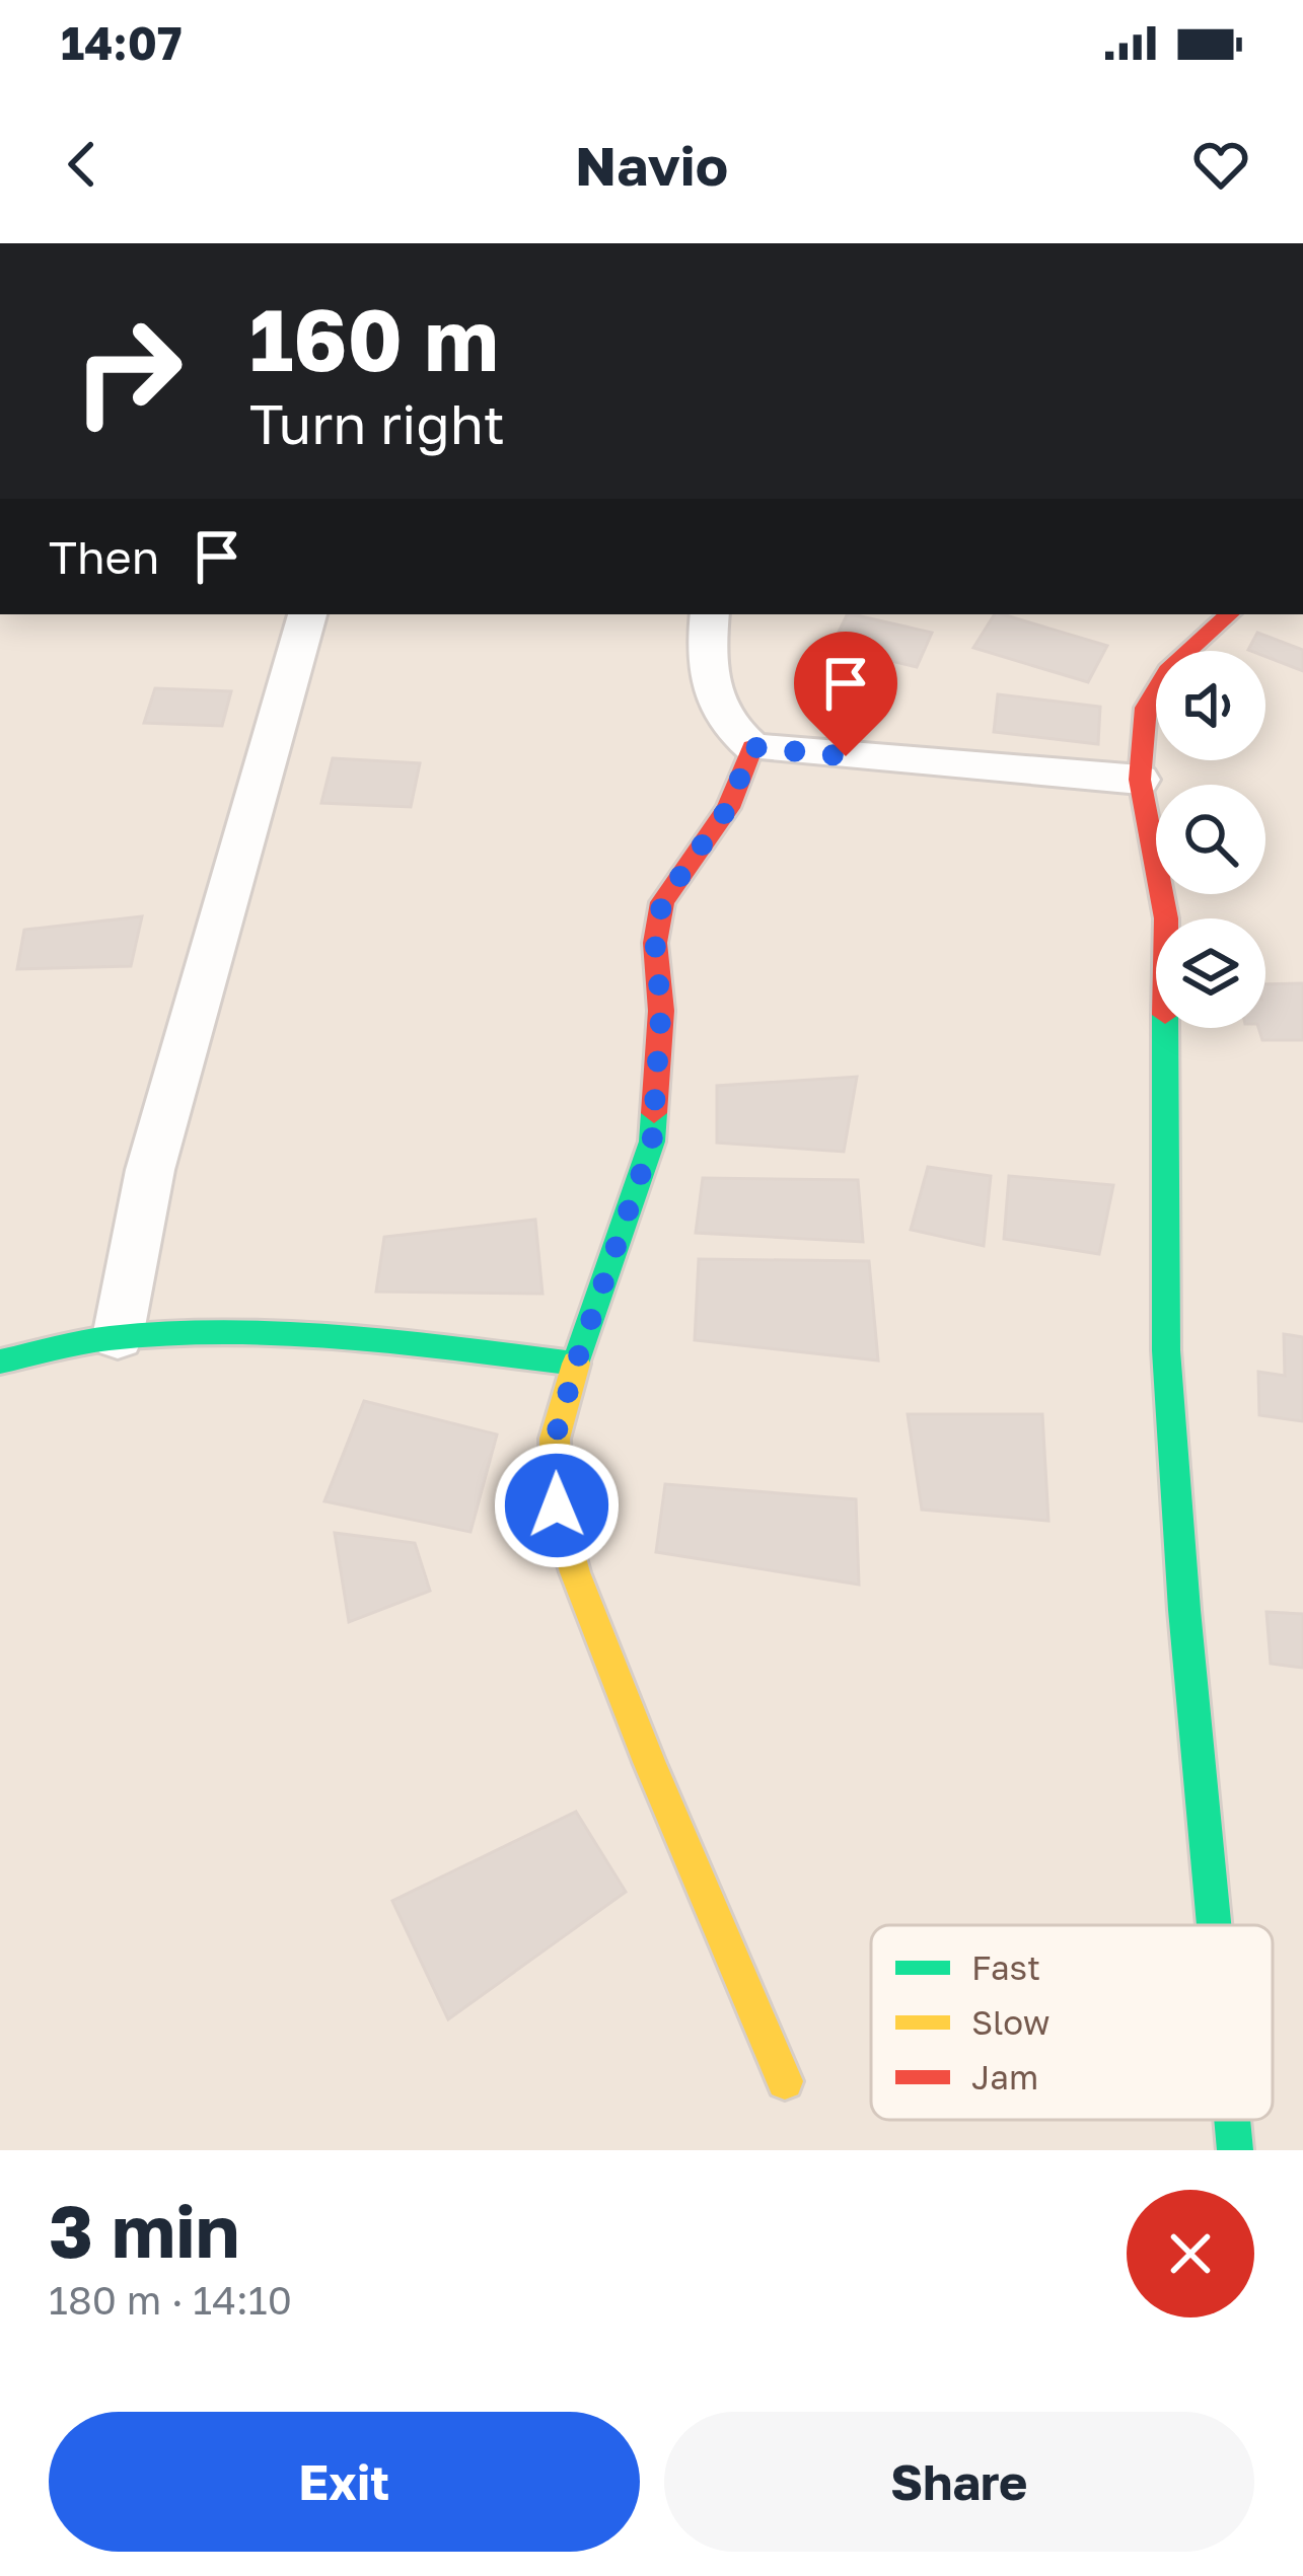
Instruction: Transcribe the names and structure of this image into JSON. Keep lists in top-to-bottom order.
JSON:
{
  "legend": ["Fast", "Slow", "Jam"],
  "page": {
    "status": "14:07",
    "header": "Navio",
    "turn": ["160 m", "Turn right"],
    "then": "Then",
    "heading": ["3 min", "180 m · 14:10"],
    "buttons": ["Exit", "Share"]
  }
}
